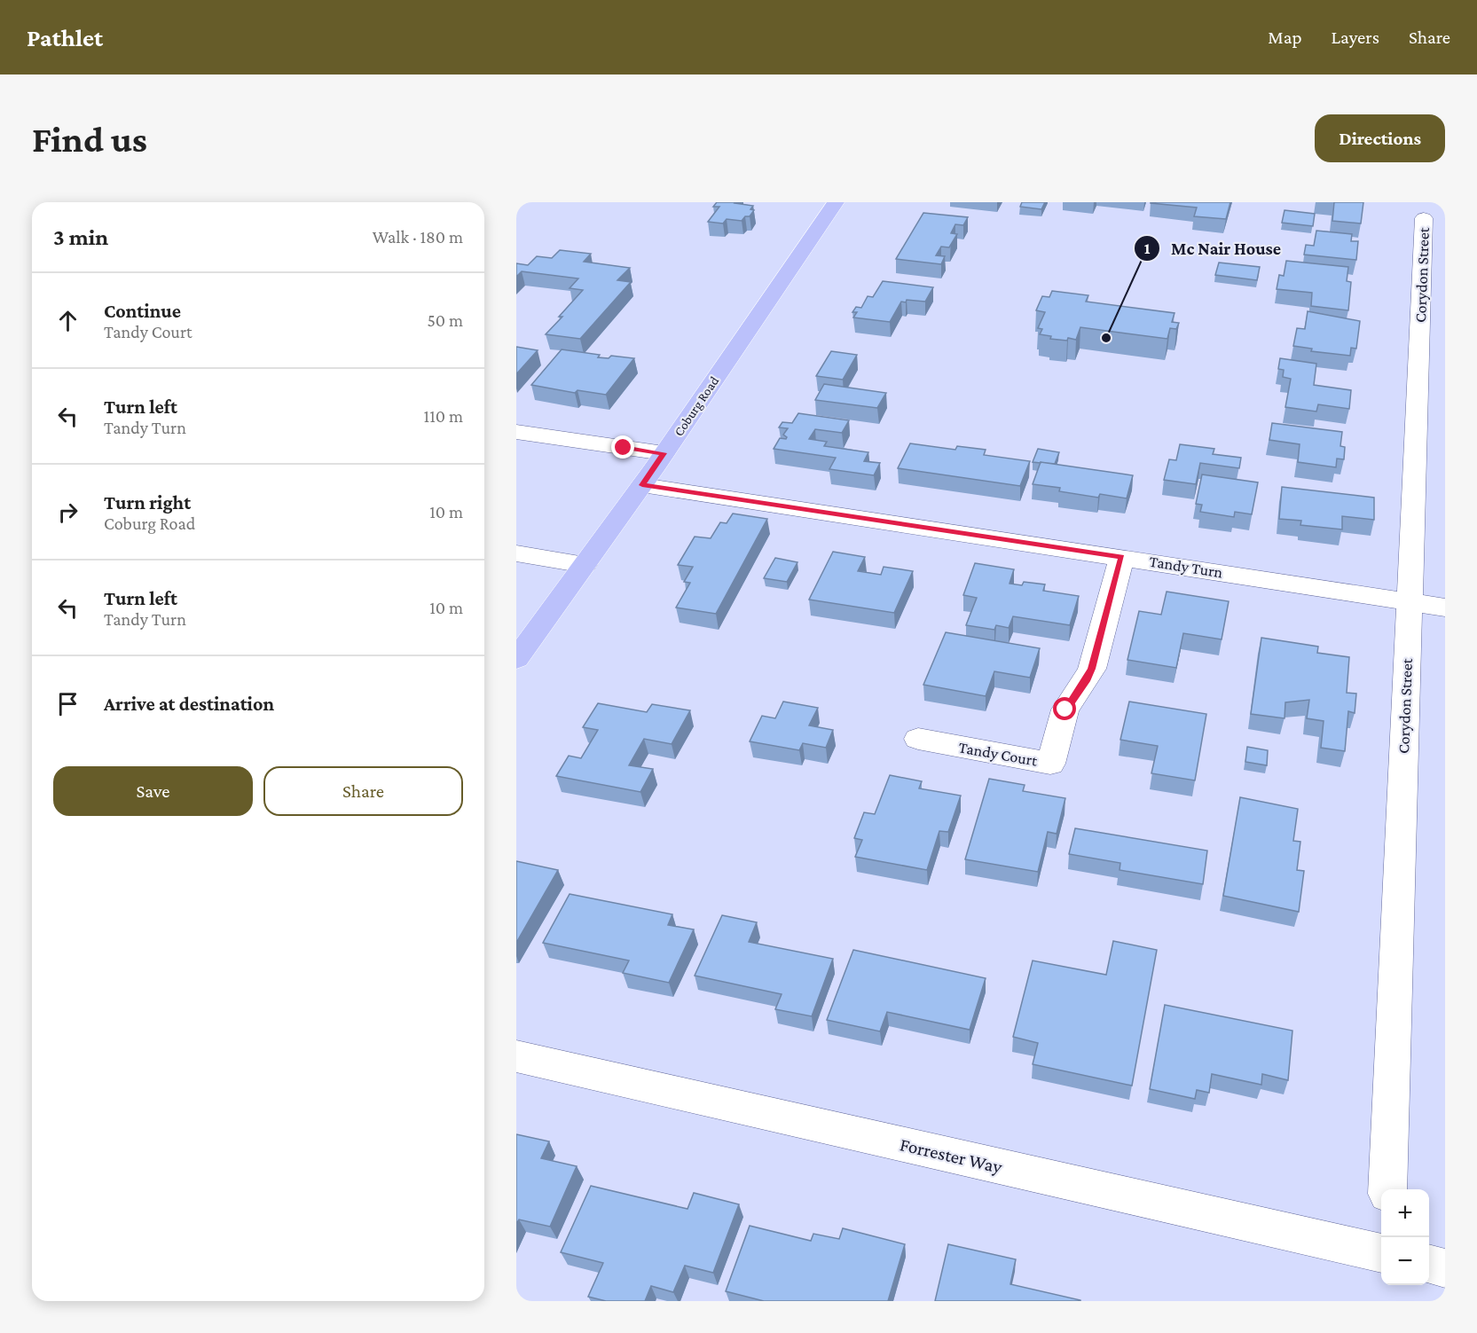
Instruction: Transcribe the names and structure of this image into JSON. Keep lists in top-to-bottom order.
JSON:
{
  "streets": {
    "main road": ["Coburg Road"],
    "street": [
      "Corydon Street",
      "Tandy Turn",
      "Tandy Court",
      "Forrester Way"
    ]
  },
  "crossings": [
    ["Corydon Street", "Tandy Turn"],
    ["Coburg Road", "Tandy Turn"],
    ["Tandy Turn", "Tandy Court"]
  ],
  "places": ["Mc Nair House"],
  "page": {
    "header": "Pathlet",
    "nav": ["Map", "Layers", "Share"],
    "buttons": [
      "Directions",
      ["Save", "Share"]
    ],
    "title": "Find us",
    "heading": ["3 min", "Walk · 180 m"],
    "list": [
      ["Continue", "Tandy Court", "50 m"],
      ["Turn left", "Tandy Turn", "110 m"],
      ["Turn right", "Coburg Road", "10 m"],
      ["Turn left", "Tandy Turn", "10 m"],
      "Arrive at destination"
    ],
    "map_buttons": ["+", "−"]
  }
}
